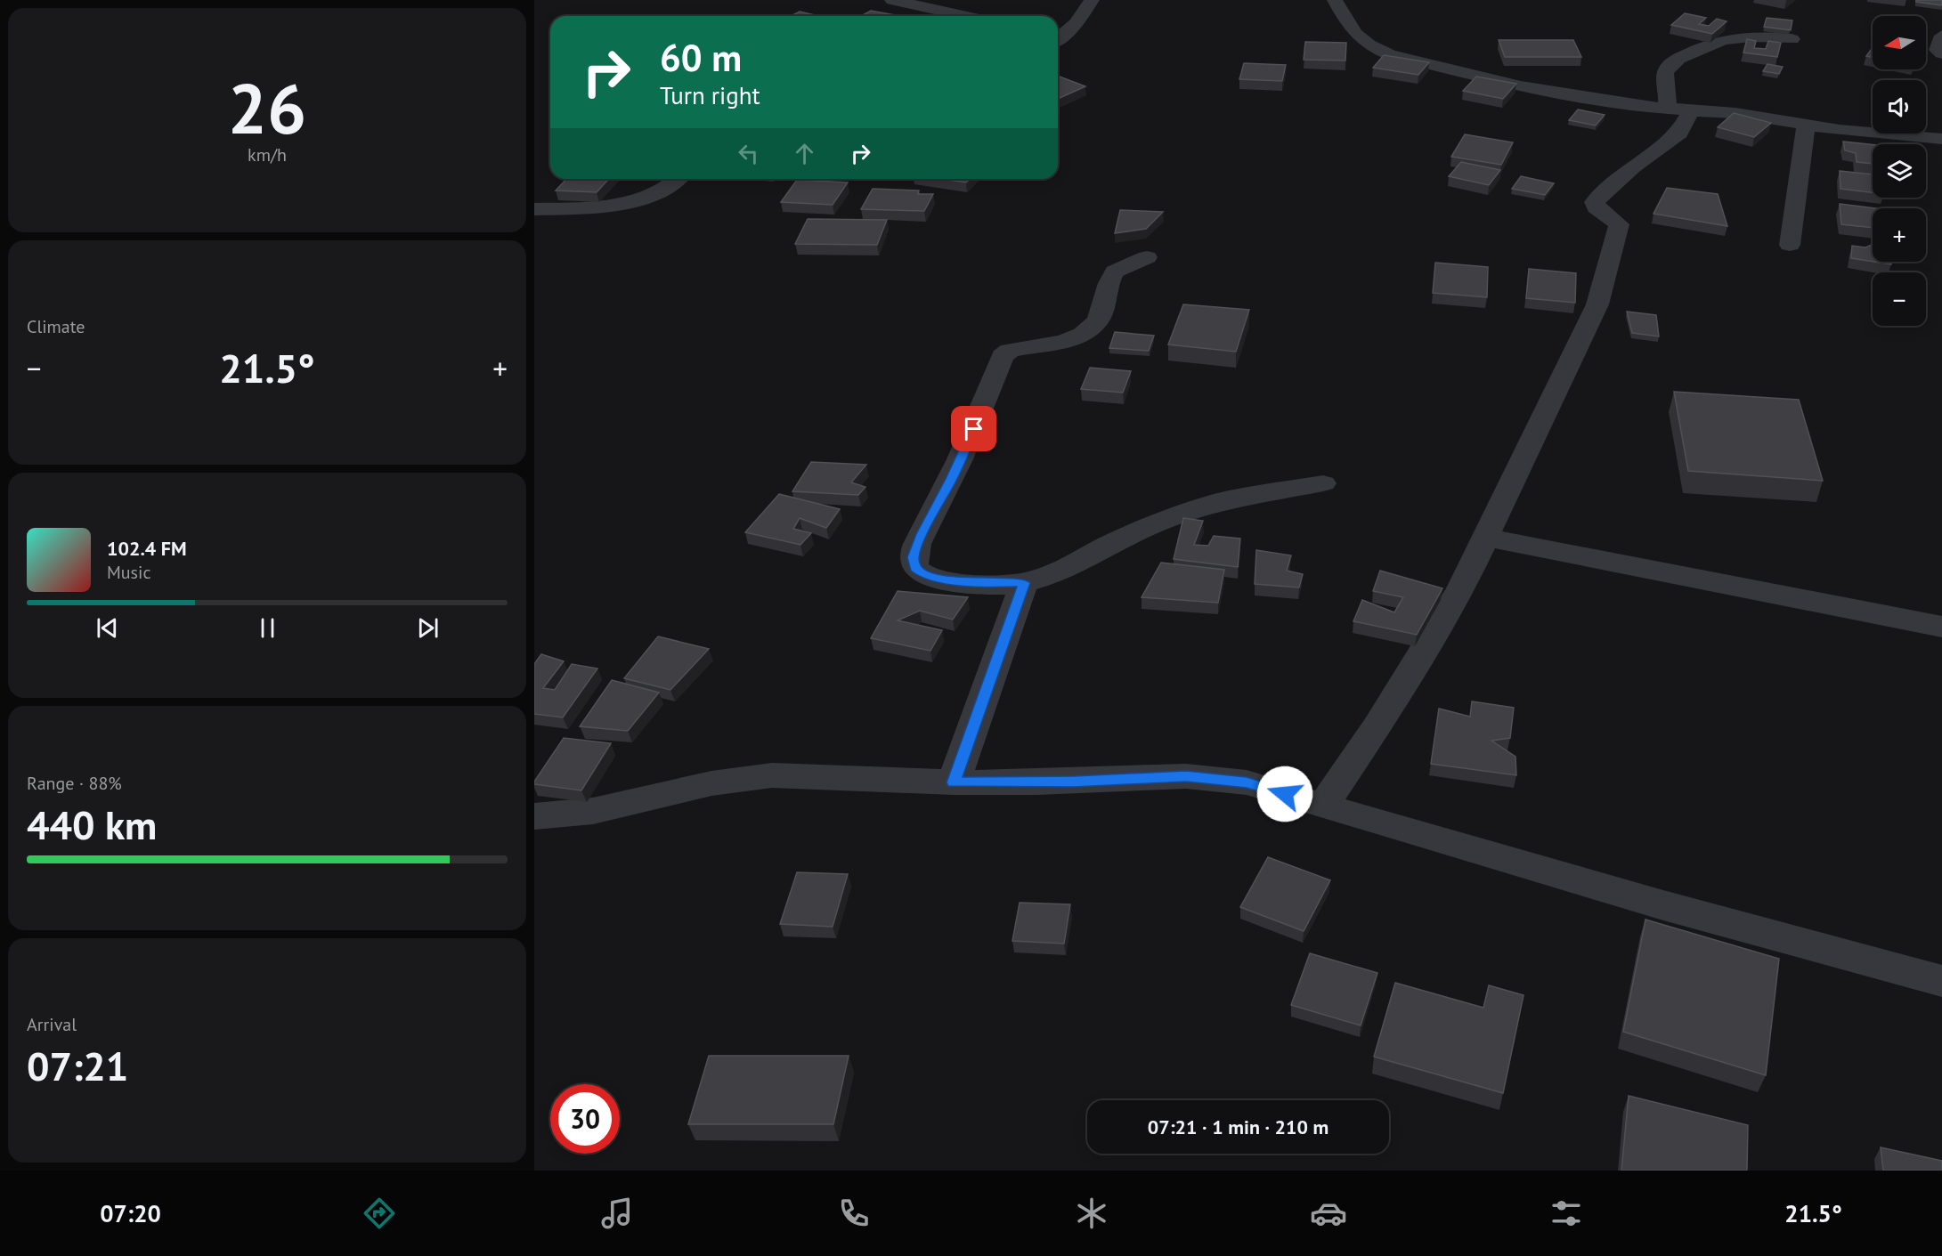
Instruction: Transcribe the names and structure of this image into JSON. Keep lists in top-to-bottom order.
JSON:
{
  "north": "left",
  "page": {
    "tile": [
      ["26", "km/h"],
      "Climate",
      ["Range · 88%", "440 km"],
      ["Arrival", "07:21"]
    ],
    "map_buttons": ["+", "−"],
    "turn": ["60 m", "Turn right"],
    "heat": ["−", "21.5°", "+"],
    "song": ["102.4 FM", "Music"],
    "limit": "30",
    "trip": "07:21 · 1 min · 210 m",
    "tabs": ["07:20", "21.5°"]
  }
}
